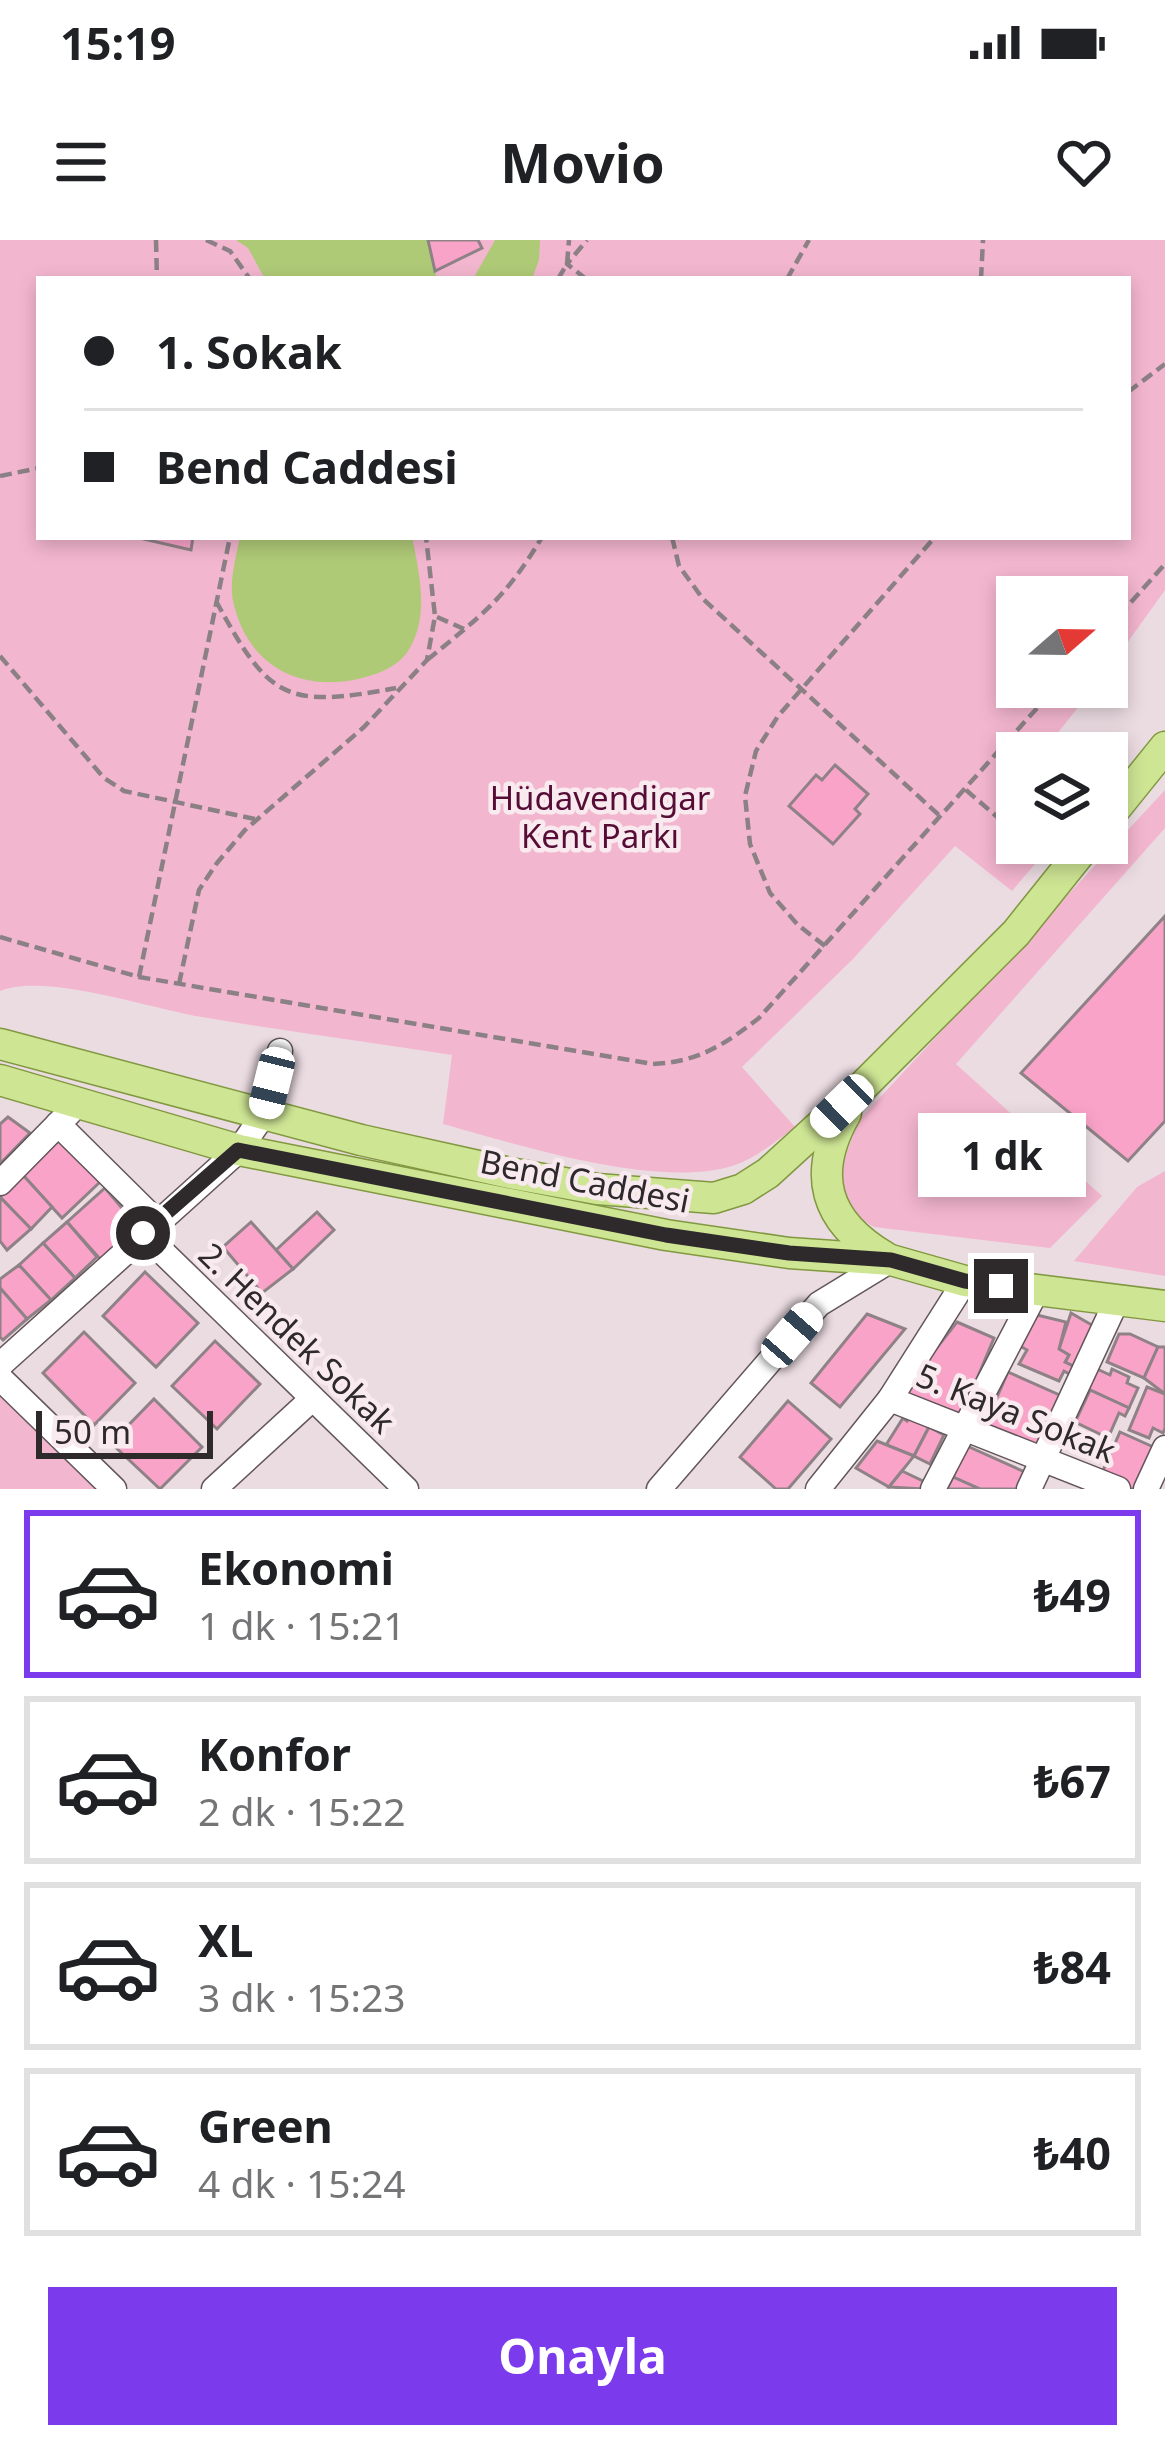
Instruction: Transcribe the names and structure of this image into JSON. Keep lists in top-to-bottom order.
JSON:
{
  "streets": {
    "main road": ["Bend Caddesi"],
    "street": ["2. Hendek Sokak", "5. Kaya Sokak"]
  },
  "crossings": [
    ["Bend Caddesi", "2. Hendek Sokak"]
  ],
  "parks": ["Hüdavendigar Kent Parkı"],
  "scale_bar": "50 m",
  "north": "right",
  "page": {
    "status": "15:19",
    "header": "Movio",
    "banner": ["1. Sokak", "Bend Caddesi"],
    "bubble": "1 dk",
    "scale": "50 m",
    "list": [
      {
        "name": "Ekonomi",
        "note": "1 dk · 15:21",
        "value": "₺49"
      },
      {
        "name": "Konfor",
        "note": "2 dk · 15:22",
        "value": "₺67"
      },
      {
        "name": "XL",
        "note": "3 dk · 15:23",
        "value": "₺84"
      },
      {
        "name": "Green",
        "note": "4 dk · 15:24",
        "value": "₺40"
      }
    ],
    "buttons": "Onayla"
  }
}
